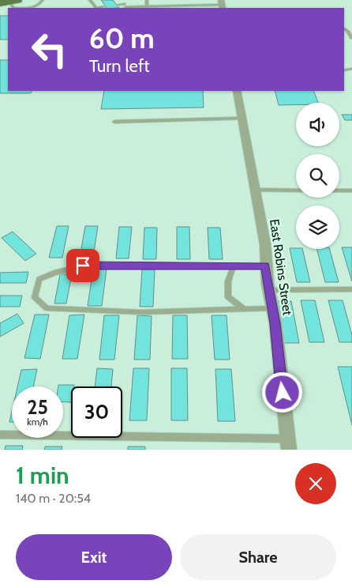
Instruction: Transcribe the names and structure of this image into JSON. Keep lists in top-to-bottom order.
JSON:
{
  "streets": {
    "street": ["East Robins Street"]
  },
  "page": {
    "turn": ["60 m", "Turn left"],
    "speed": "25 km/h",
    "limit": "30",
    "heading": ["1 min", "140 m · 20:54"],
    "buttons": ["Exit", "Share"]
  }
}
